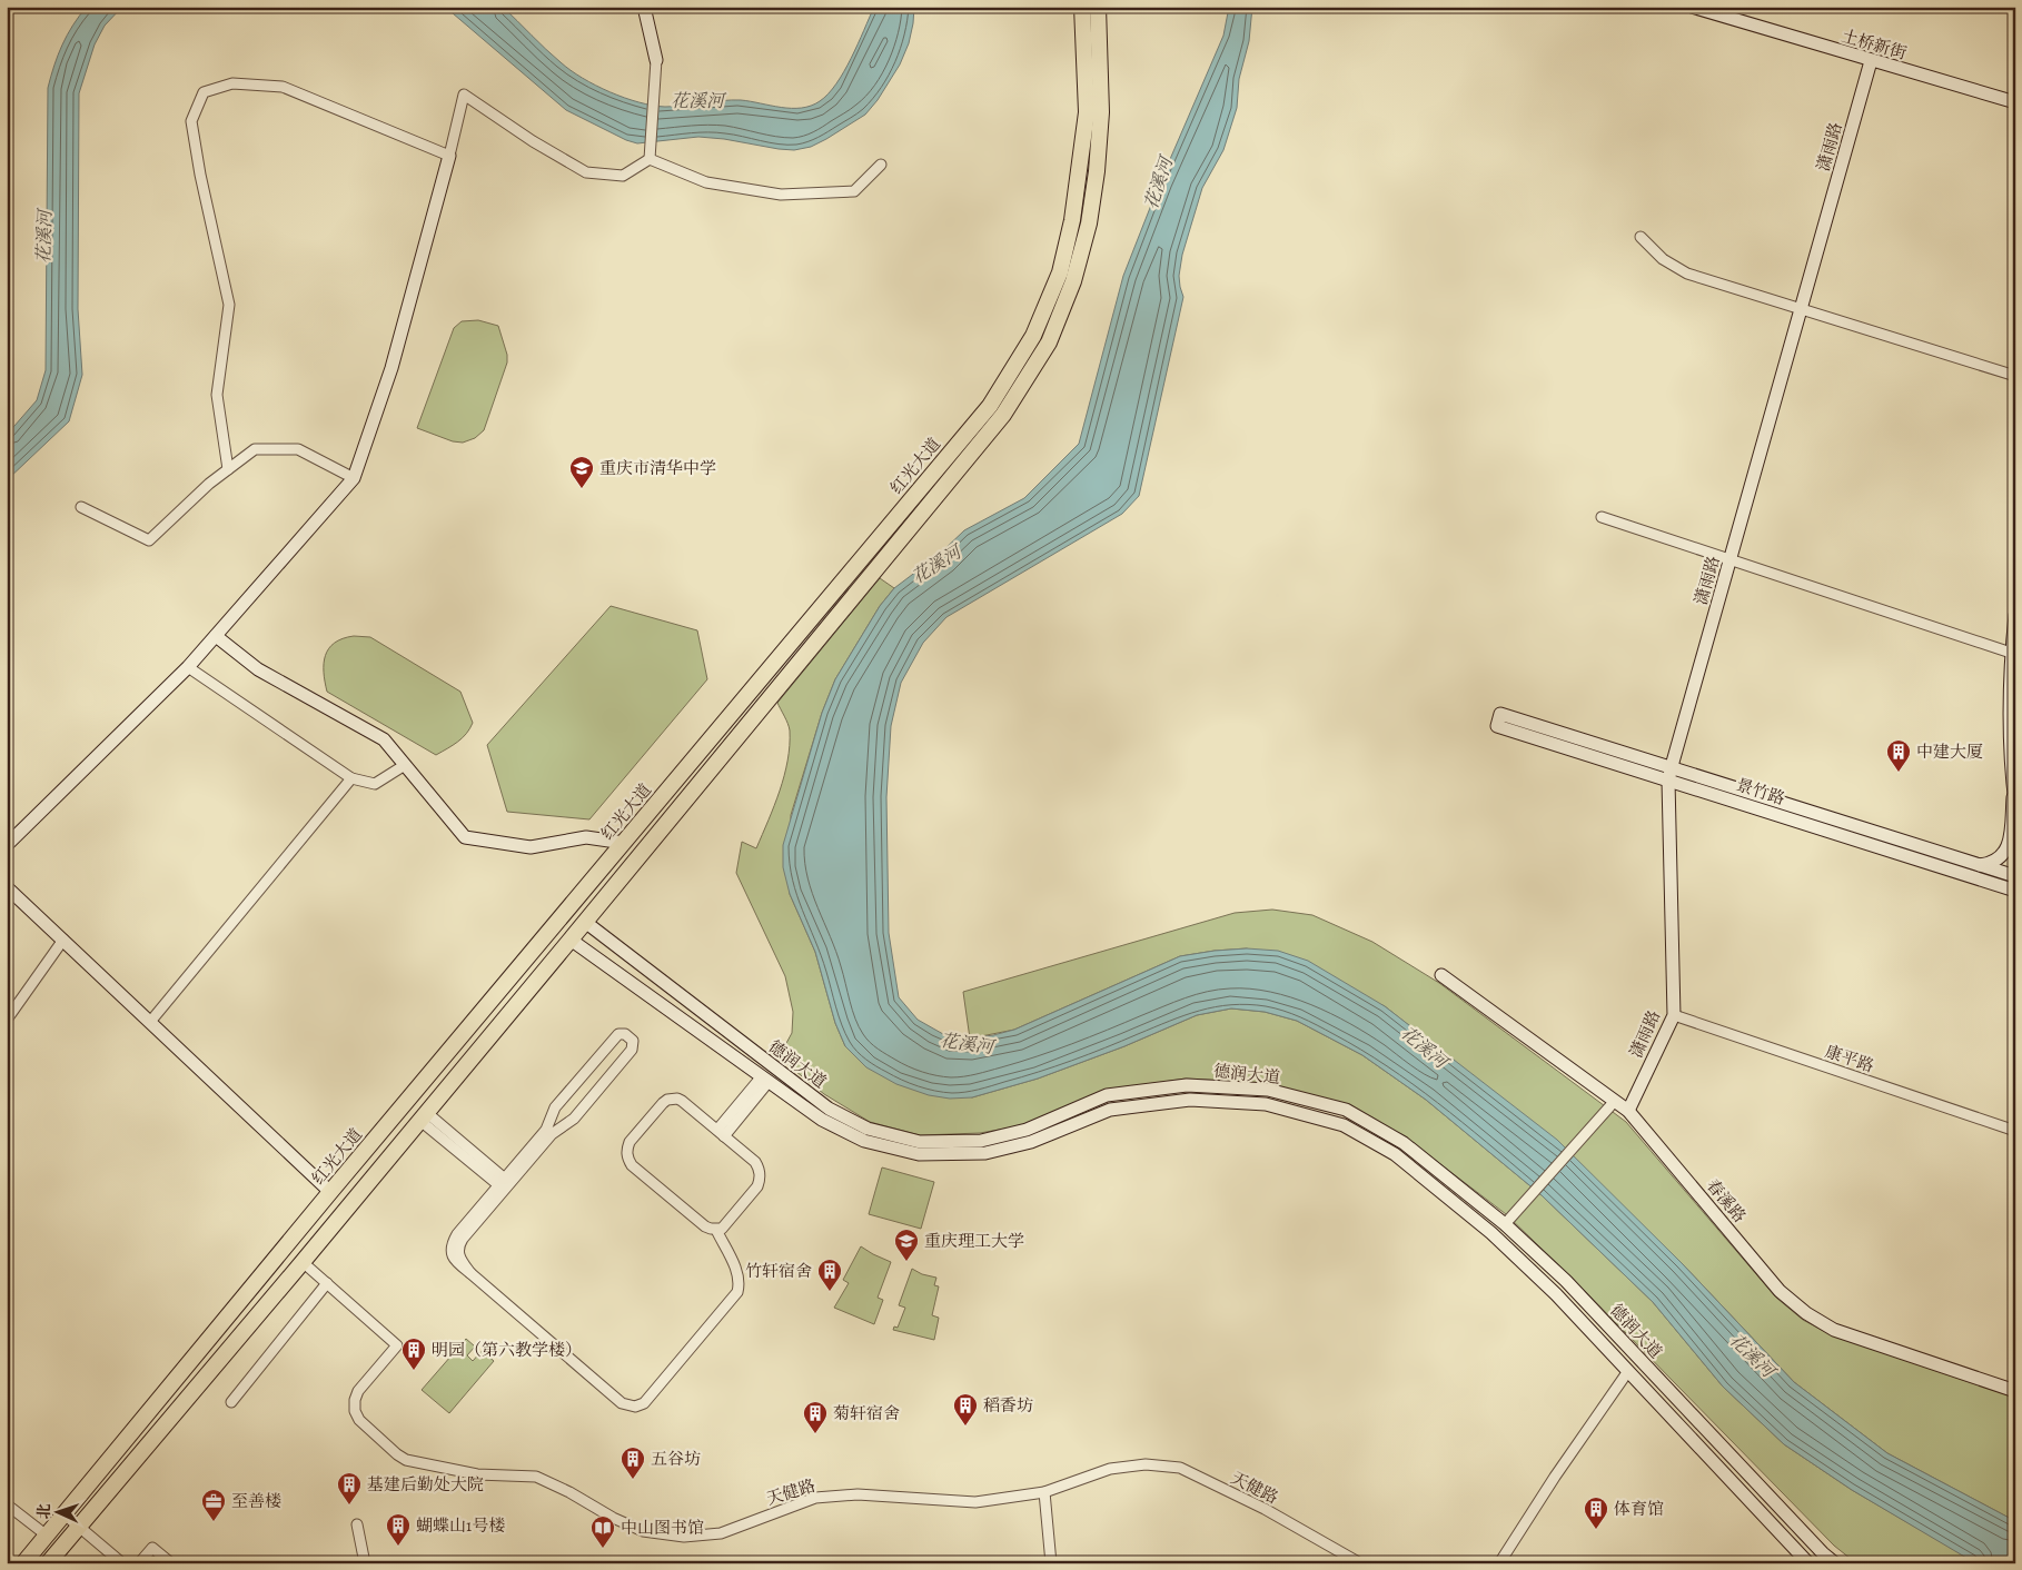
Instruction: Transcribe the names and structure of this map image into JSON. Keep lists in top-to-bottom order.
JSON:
{
  "streets": {
    "main road": [
      "土桥新街",
      "潇雨路",
      "红光大道",
      "景竹路",
      "德润大道",
      "春溪路"
    ],
    "street": ["康平路", "天健路"]
  },
  "crossings": [
    ["土桥新街", "潇雨路"],
    ["潇雨路", "景竹路"],
    ["潇雨路", "康平路"],
    ["潇雨路", "春溪路"]
  ],
  "water": ["花溪河"],
  "places": {
    "school or university": ["重庆市清华中学", "重庆理工大学"],
    "building": [
      "中建大厦",
      "竹轩宿舍",
      "明园（第六教学楼）",
      "稻香坊",
      "菊轩宿舍",
      "五谷坊",
      "基建后勤处大院",
      "体育馆",
      "蝴蝶山1号楼"
    ],
    "office": ["至善楼"],
    "library": ["中山图书馆"]
  },
  "north": "left"
}
